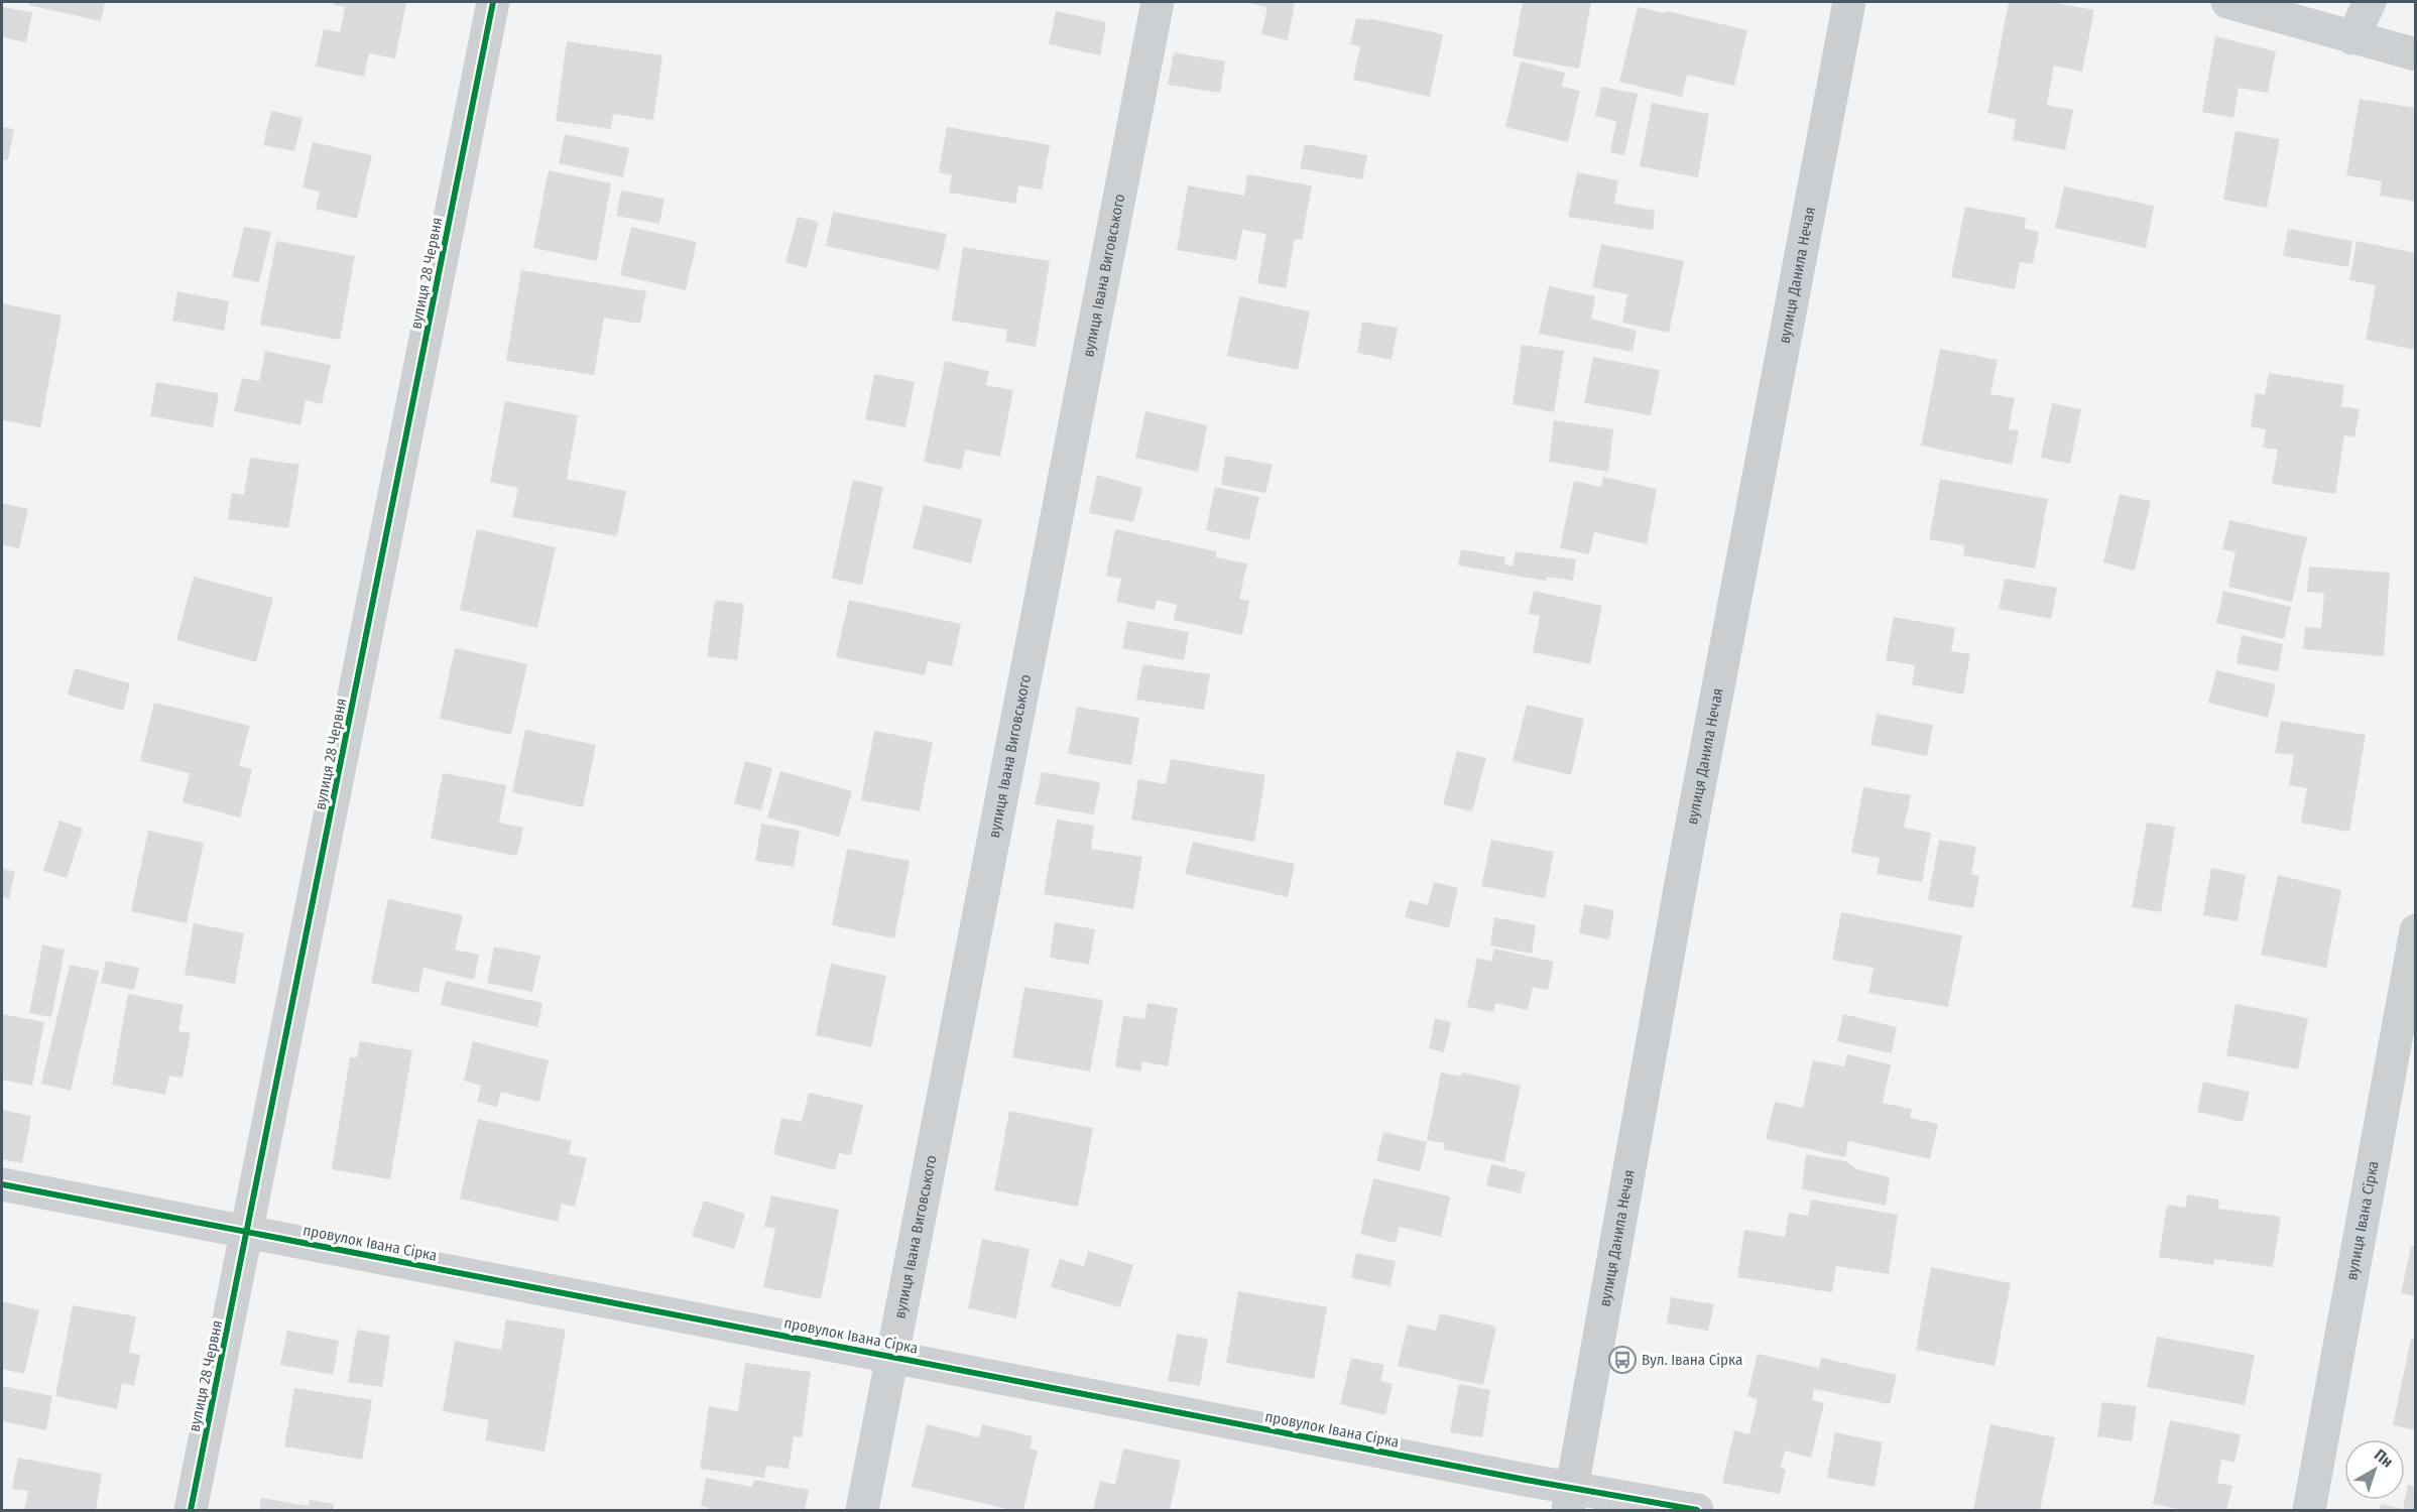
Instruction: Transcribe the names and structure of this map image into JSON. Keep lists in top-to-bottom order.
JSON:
{
  "streets": {
    "main road": ["вулиця Данила Нечая"],
    "street": [
      "вулиця 28 Червня",
      "вулиця Івана Виговського",
      "вулиця Івана Сірка",
      "провулок Івана Сірка"
    ]
  },
  "crossings": [
    ["вулиця 28 Червня", "провулок Івана Сірка"],
    ["вулиця Данила Нечая", "провулок Івана Сірка"],
    ["вулиця Івана Виговського", "провулок Івана Сірка"]
  ],
  "places": {
    "bus stop": ["Вул. Івана Сірка"]
  },
  "north": "top right"
}
